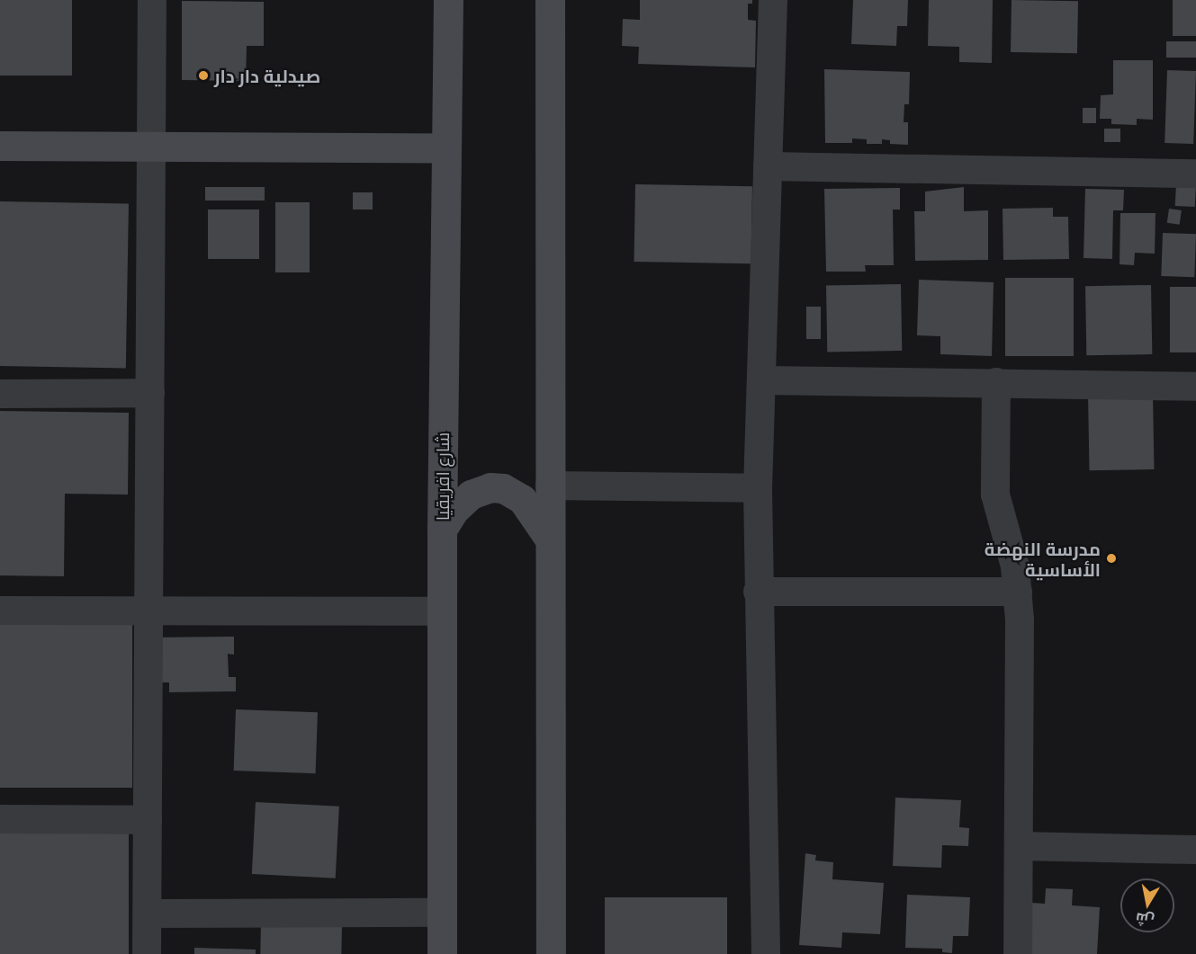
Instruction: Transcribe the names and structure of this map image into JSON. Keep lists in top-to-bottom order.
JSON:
{
  "streets": {
    "street": ["شارع افريقيا"]
  },
  "places": ["صيدلية دار دار", "مدرسة النهضة الأساسية"],
  "north": "bottom"
}
